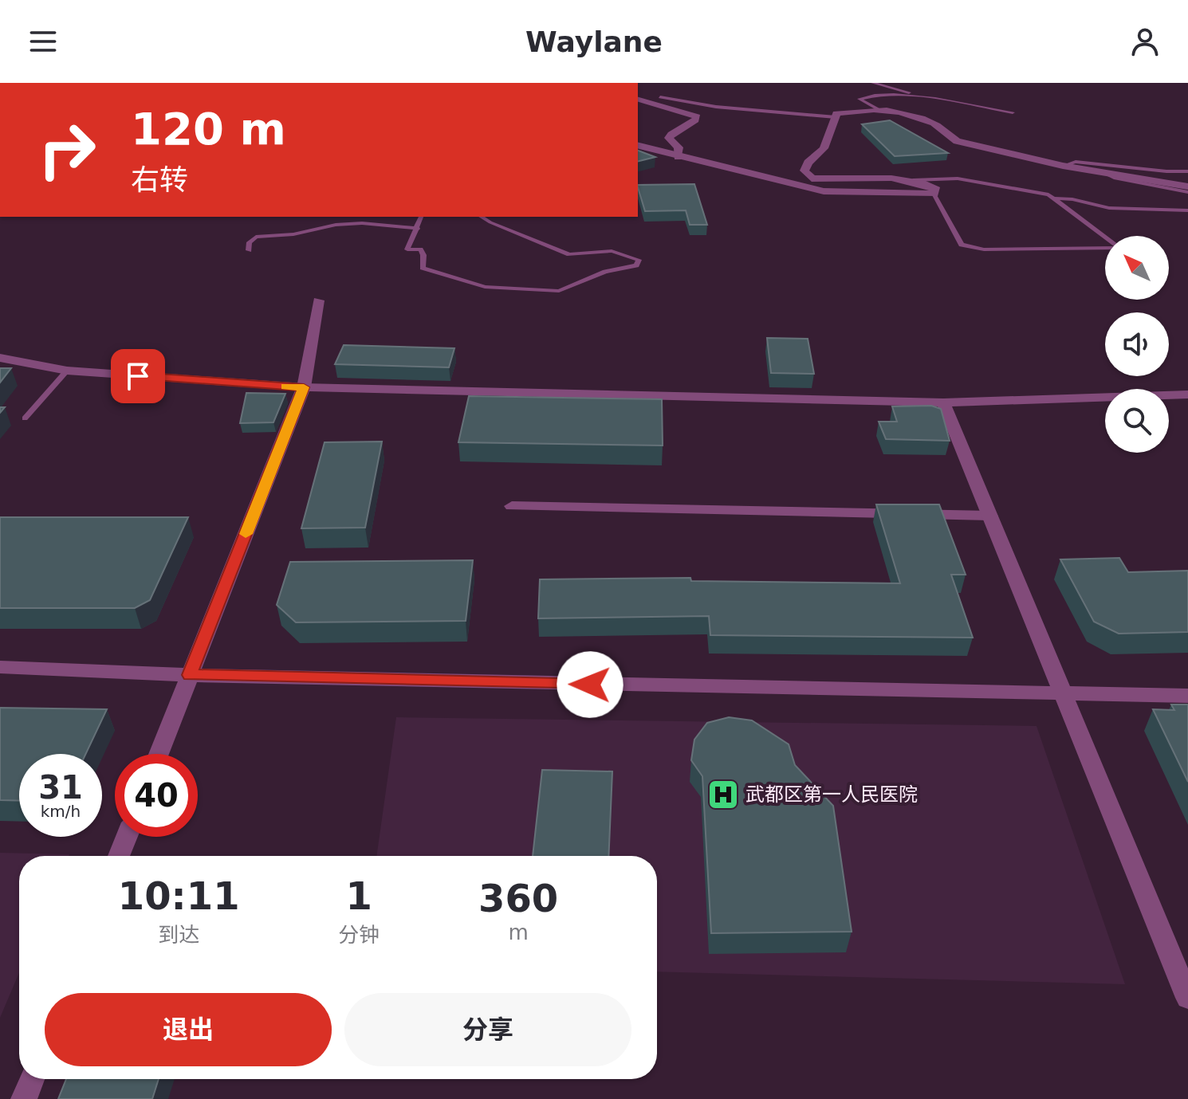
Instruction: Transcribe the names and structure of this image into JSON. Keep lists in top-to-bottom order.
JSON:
{
  "places": {
    "hospital": ["武都区第一人民医院"]
  },
  "north": "top left",
  "page": {
    "header": "Waylane",
    "turn": ["120 m", "右转"],
    "speed": "31 km/h",
    "limit": "40",
    "eta": [
      "10:11",
      "到达",
      "1",
      "分钟",
      "360",
      "m"
    ],
    "buttons": ["退出", "分享"]
  }
}
